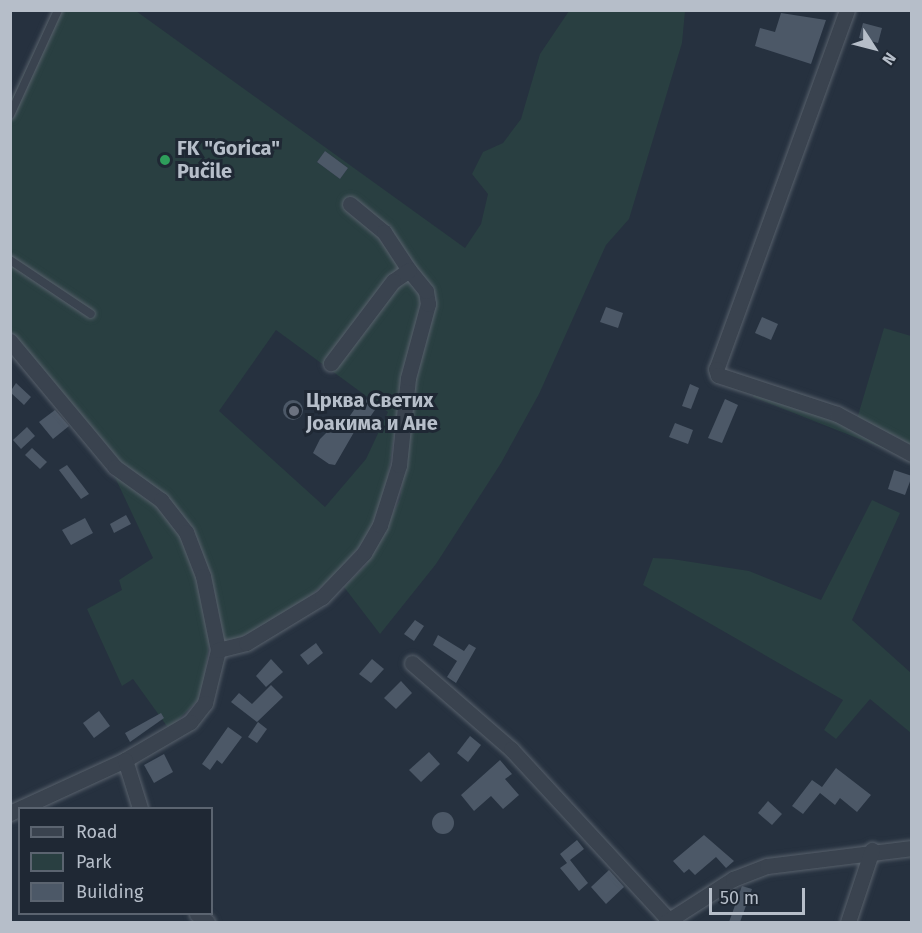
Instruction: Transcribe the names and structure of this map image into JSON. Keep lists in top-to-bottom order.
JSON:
{
  "places": ["FK \"Gorica\" Pučile", "Црква Светих Јоакима и Ане"],
  "legend": ["Road", "Park", "Building"],
  "scale_bar": "50 m",
  "north": "bottom right"
}
